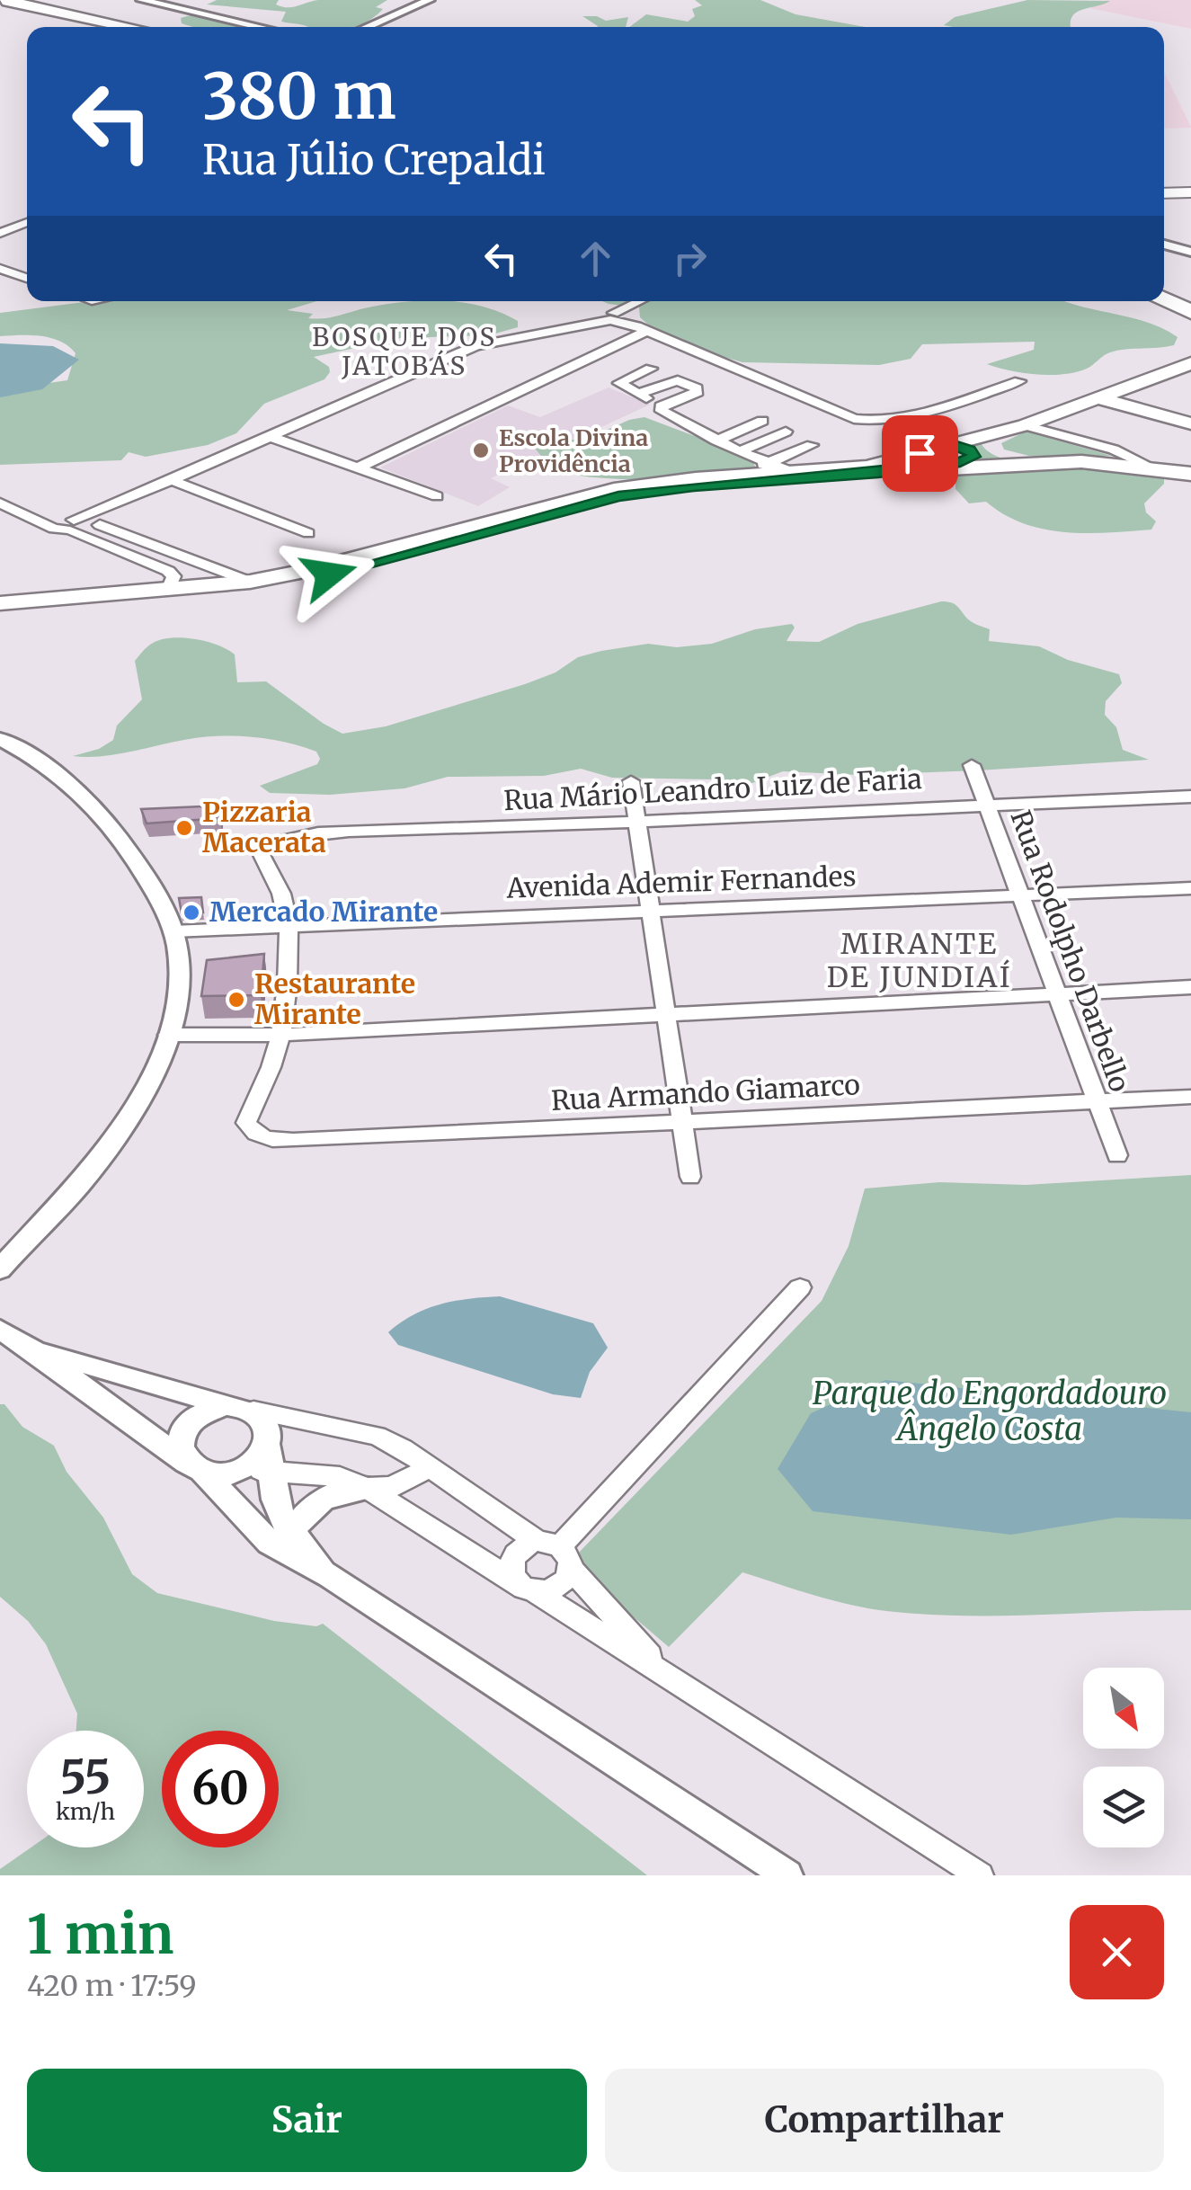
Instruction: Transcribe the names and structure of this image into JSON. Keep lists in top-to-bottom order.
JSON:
{
  "streets": {
    "street": [
      "Rua Mário Leandro Luiz de Faria",
      "Avenida Ademir Fernandes",
      "Rua Rodolpho Darbello",
      "Rua Armando Giamarco"
    ]
  },
  "crossings": [
    ["Rua Mário Leandro Luiz de Faria", "Avenida Ademir Fernandes"],
    ["Rua Mário Leandro Luiz de Faria", "Rua Rodolpho Darbello"],
    ["Avenida Ademir Fernandes", "Rua Rodolpho Darbello"],
    ["Rua Rodolpho Darbello", "Rua Armando Giamarco"]
  ],
  "districts": ["BOSQUE DOS JATOBÁS", "MIRANTE DE JUNDIAÍ"],
  "parks": ["Parque do Engordadouro Ângelo Costa"],
  "places": [
    "Escola Divina Providência",
    "Pizzaria Macerata",
    "Mercado Mirante",
    "Restaurante Mirante"
  ],
  "north": "bottom right",
  "page": {
    "turn": ["380 m", "Rua Júlio Crepaldi"],
    "speed": "55 km/h",
    "limit": "60",
    "heading": ["1 min", "420 m · 17:59"],
    "buttons": ["Sair", "Compartilhar"]
  }
}
